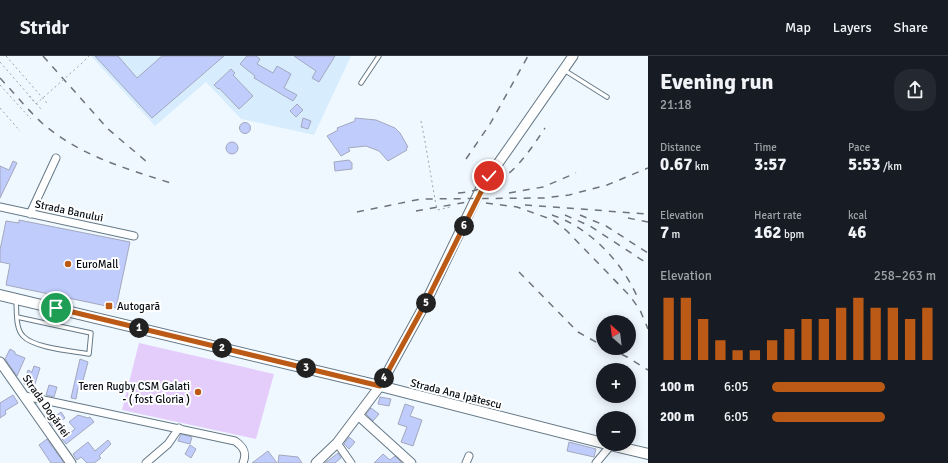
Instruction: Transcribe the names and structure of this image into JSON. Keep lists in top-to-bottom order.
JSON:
{
  "streets": {
    "main road": ["Strada Ana Ipătescu"],
    "street": ["Strada Banului", "Strada Dogăriei"]
  },
  "places": {
    "other": ["EuroMall", "Teren Rugby CSM Galati - ( fost Gloria )"],
    "transit": ["Autogară"]
  },
  "north": "top left",
  "page": {
    "header": "Stridr",
    "nav": ["Map", "Layers", "Share"],
    "heading": ["Evening run", "21:18"],
    "stats": [
      ["Distance", "0.67 km"],
      ["Time", "3:57"],
      ["Pace", "5:53 /km"],
      ["Elevation", "7 m"],
      ["Heart rate", "162 bpm"],
      ["kcal", "46"]
    ],
    "pins": [
      "6",
      "5",
      "1",
      "2",
      "3",
      "4"
    ],
    "chart": ["Elevation", "258–263 m"],
    "map_buttons": ["+", "−"],
    "list": [
      {
        "name": "100 m",
        "note": "6:05"
      },
      {
        "name": "200 m",
        "note": "6:05"
      }
    ]
  }
}
